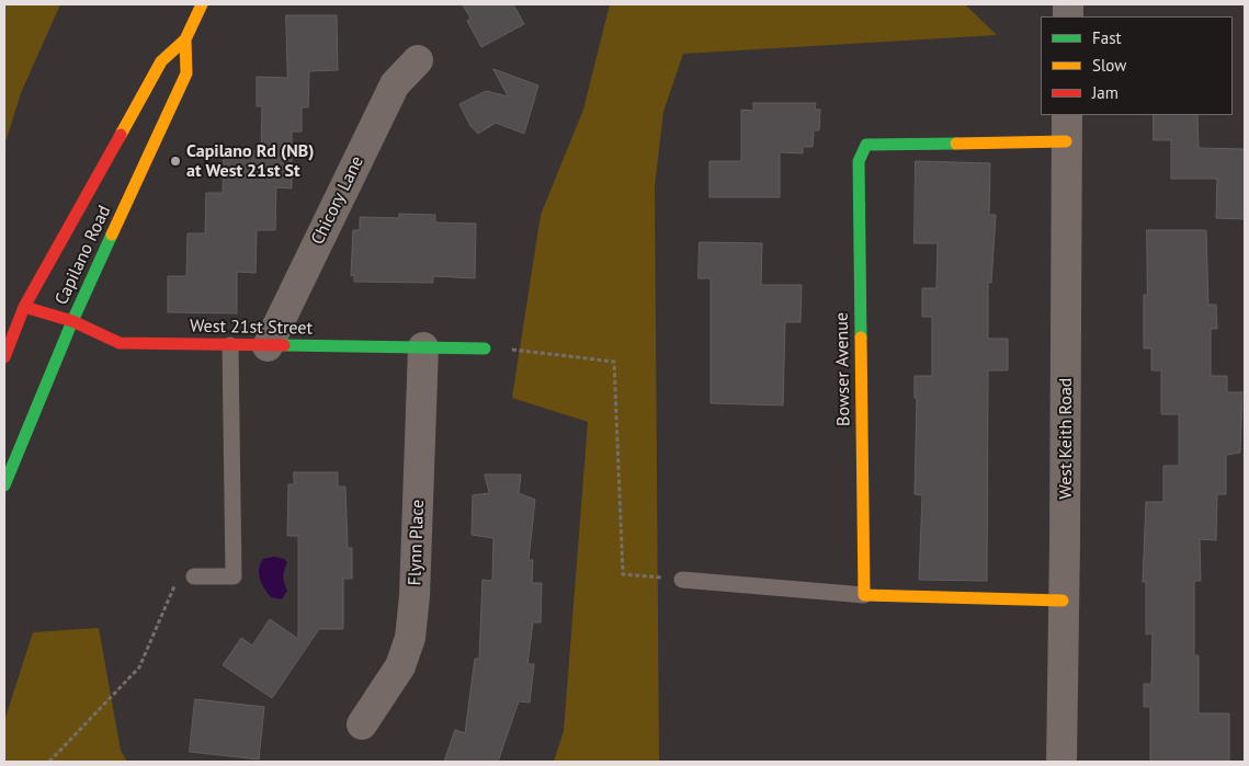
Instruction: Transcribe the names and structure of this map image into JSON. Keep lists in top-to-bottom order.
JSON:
{
  "streets": {
    "street": [
      "Chicory Lane",
      "Capilano Road",
      "West 21st Street",
      "Bowser Avenue",
      "West Keith Road",
      "Flynn Place"
    ]
  },
  "crossings": [
    ["Chicory Lane", "West 21st Street"],
    ["Capilano Road", "West 21st Street"],
    ["West 21st Street", "Flynn Place"],
    ["Bowser Avenue", "West Keith Road"]
  ],
  "places": ["Capilano Rd (NB) at West 21st St"],
  "legend": ["Fast", "Slow", "Jam"]
}
